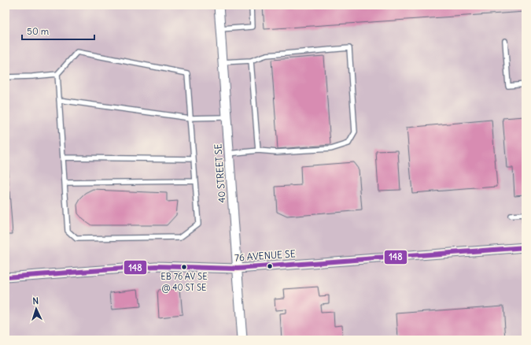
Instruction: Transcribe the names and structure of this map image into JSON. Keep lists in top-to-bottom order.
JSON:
{
  "streets": {
    "street": ["40 STREET SE", "76 AVENUE SE"]
  },
  "crossings": [
    ["40 STREET SE", "76 AVENUE SE"]
  ],
  "places": ["EB 76 AV SE @ 40 ST SE"],
  "lines": ["transit line 148"],
  "scale_bar": "50 m",
  "north": "top"
}
